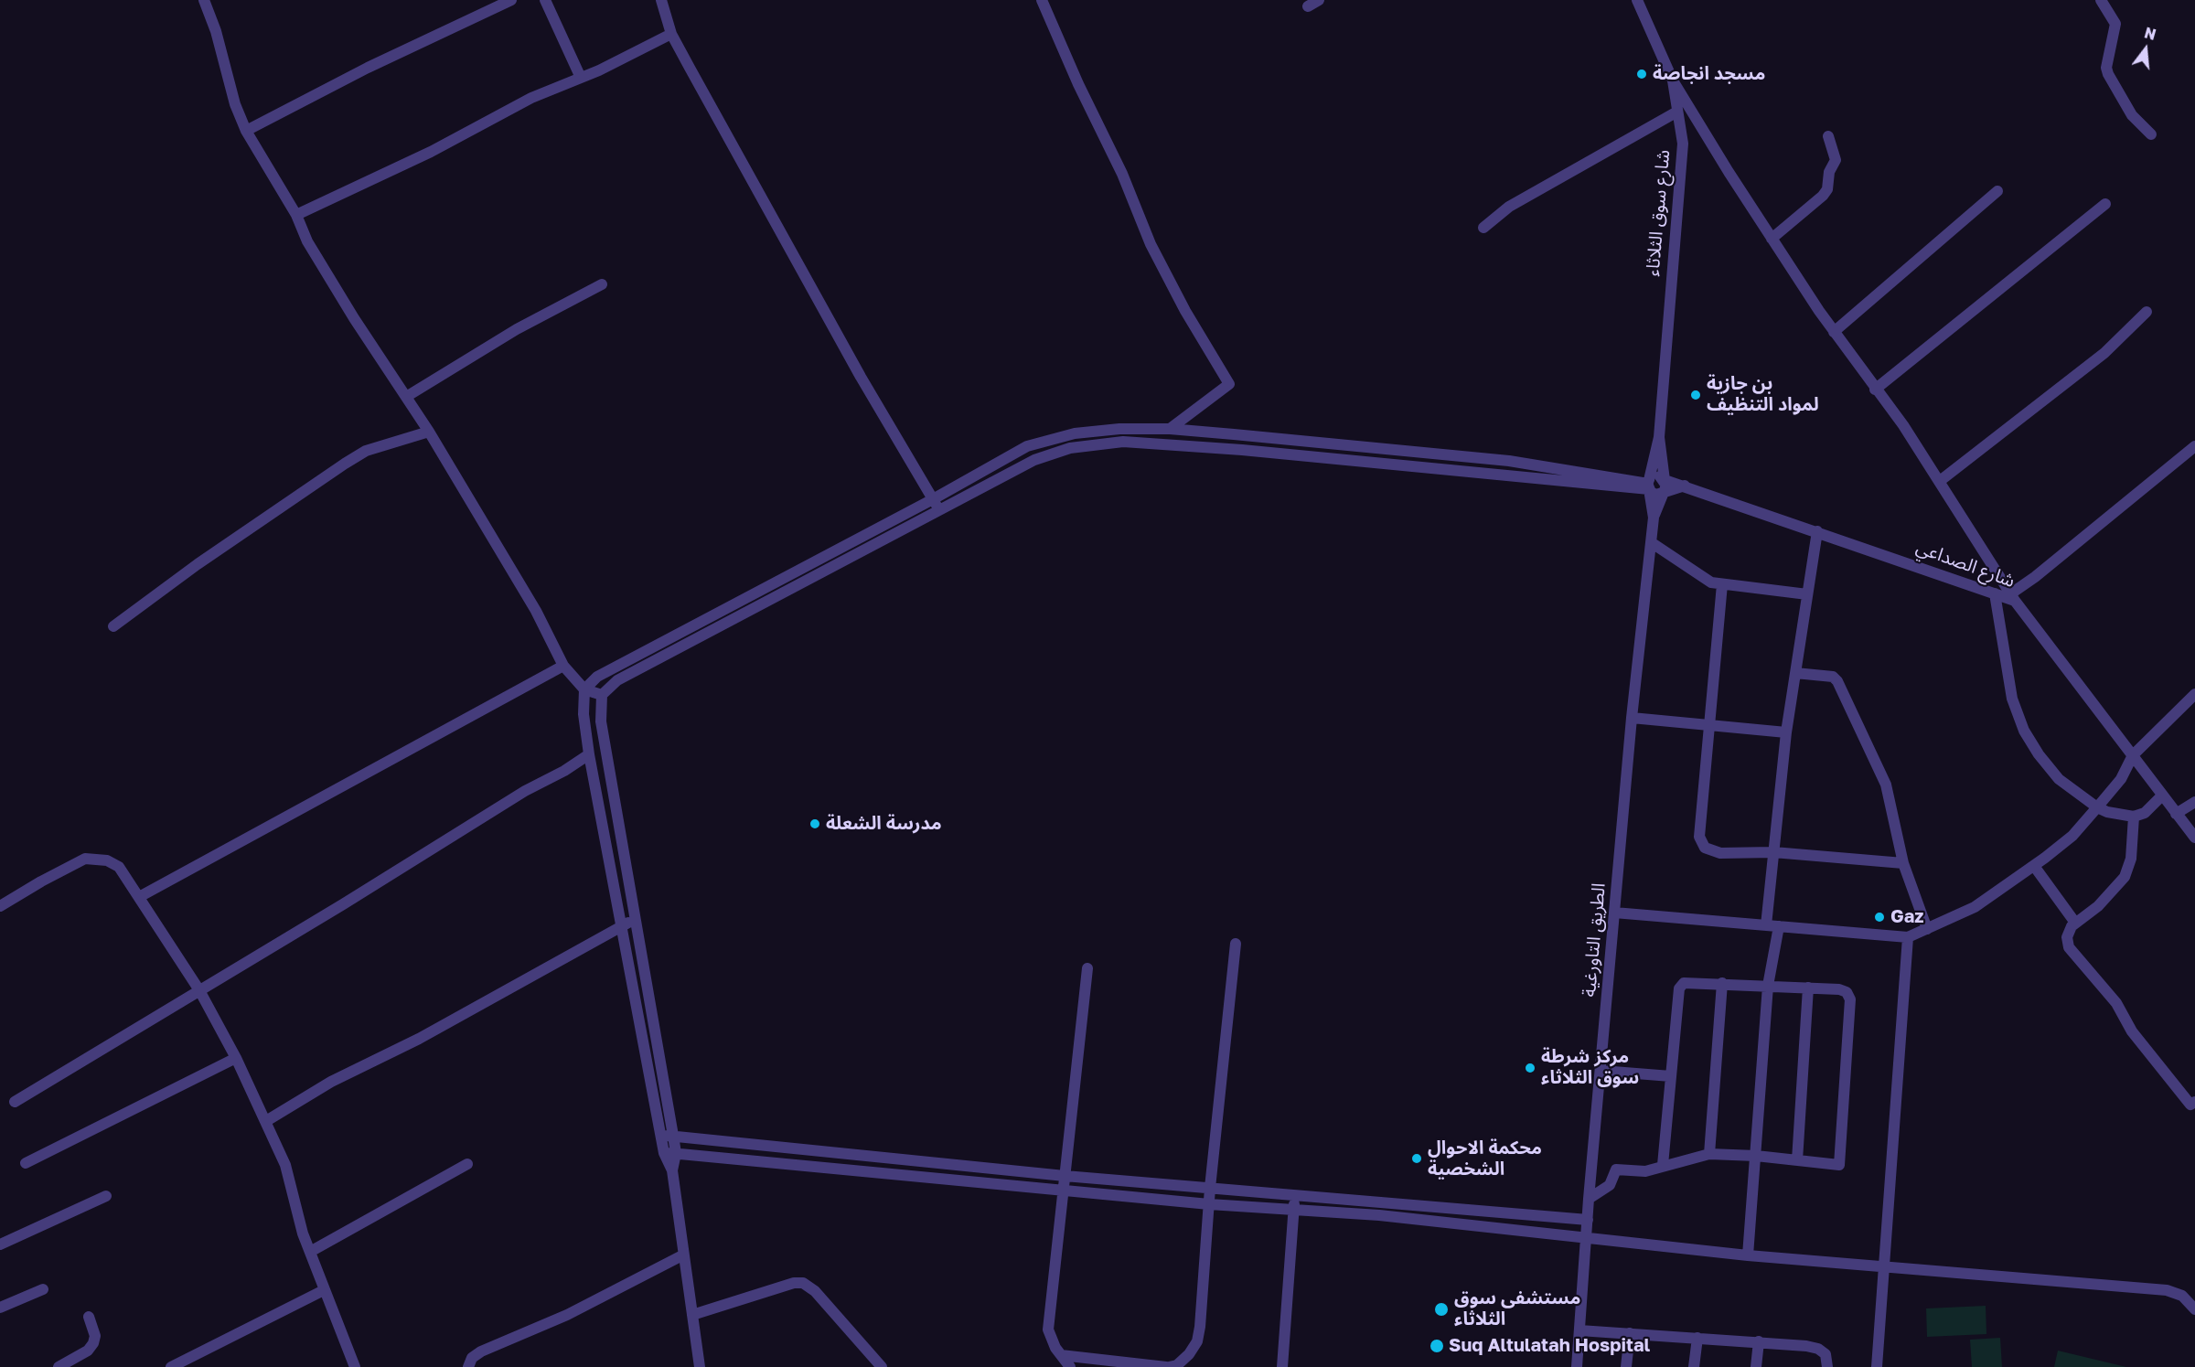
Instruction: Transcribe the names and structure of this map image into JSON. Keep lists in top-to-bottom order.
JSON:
{
  "streets": {
    "street": ["شارع سوق الثلاثاء", "شارع الصداعي", "الطريق التاورغية"]
  },
  "places": [
    "مسجد انجاصة",
    "بن جازية لمواد التنظيف",
    "مدرسة الشعلة",
    "Gaz",
    "مركز شرطة سوق الثلاثاء",
    "محكمة الاحوال الشخصية",
    "مستشفى سوق الثلاثاء",
    "Suq Altulatah Hospital"
  ],
  "north": "top"
}
